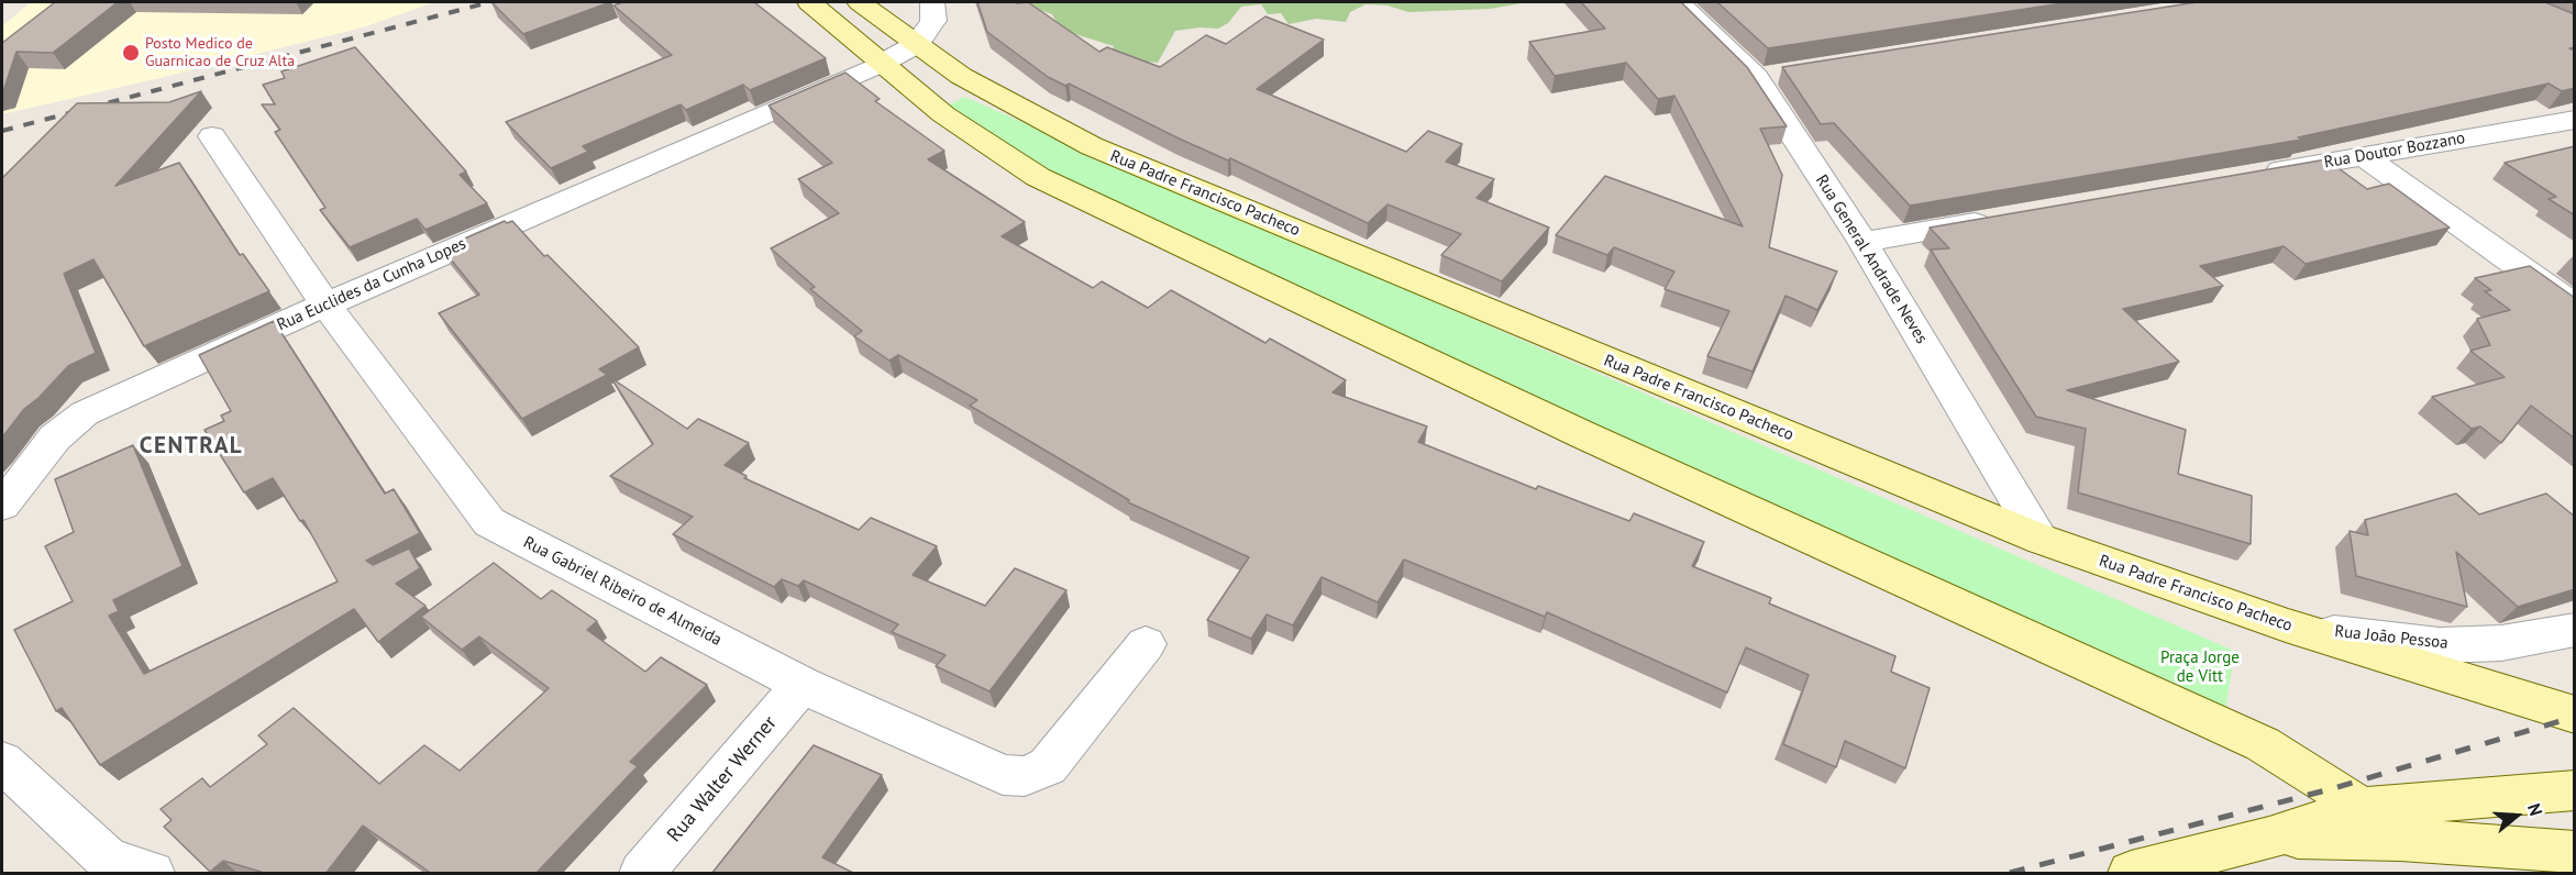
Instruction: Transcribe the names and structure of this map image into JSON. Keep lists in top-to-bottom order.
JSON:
{
  "streets": {
    "main road": ["Rua Padre Francisco Pacheco"],
    "street": [
      "Rua Doutor Bozzano",
      "Rua General Andrade Neves",
      "Rua Euclides da Cunha Lopes",
      "Rua Gabriel Ribeiro de Almeida",
      "Rua João Pessoa",
      "Rua Walter Werner"
    ]
  },
  "crossings": [
    ["Rua Padre Francisco Pacheco", "Rua General Andrade Neves"],
    ["Rua Padre Francisco Pacheco", "Rua Euclides da Cunha Lopes"],
    ["Rua Padre Francisco Pacheco", "Rua João Pessoa"],
    ["Rua Euclides da Cunha Lopes", "Rua Gabriel Ribeiro de Almeida"],
    ["Rua Gabriel Ribeiro de Almeida", "Rua Walter Werner"]
  ],
  "districts": ["CENTRAL"],
  "parks": ["Praça Jorge de Vitt"],
  "places": ["Posto Medico de Guarnicao de Cruz Alta"],
  "north": "right"
}
